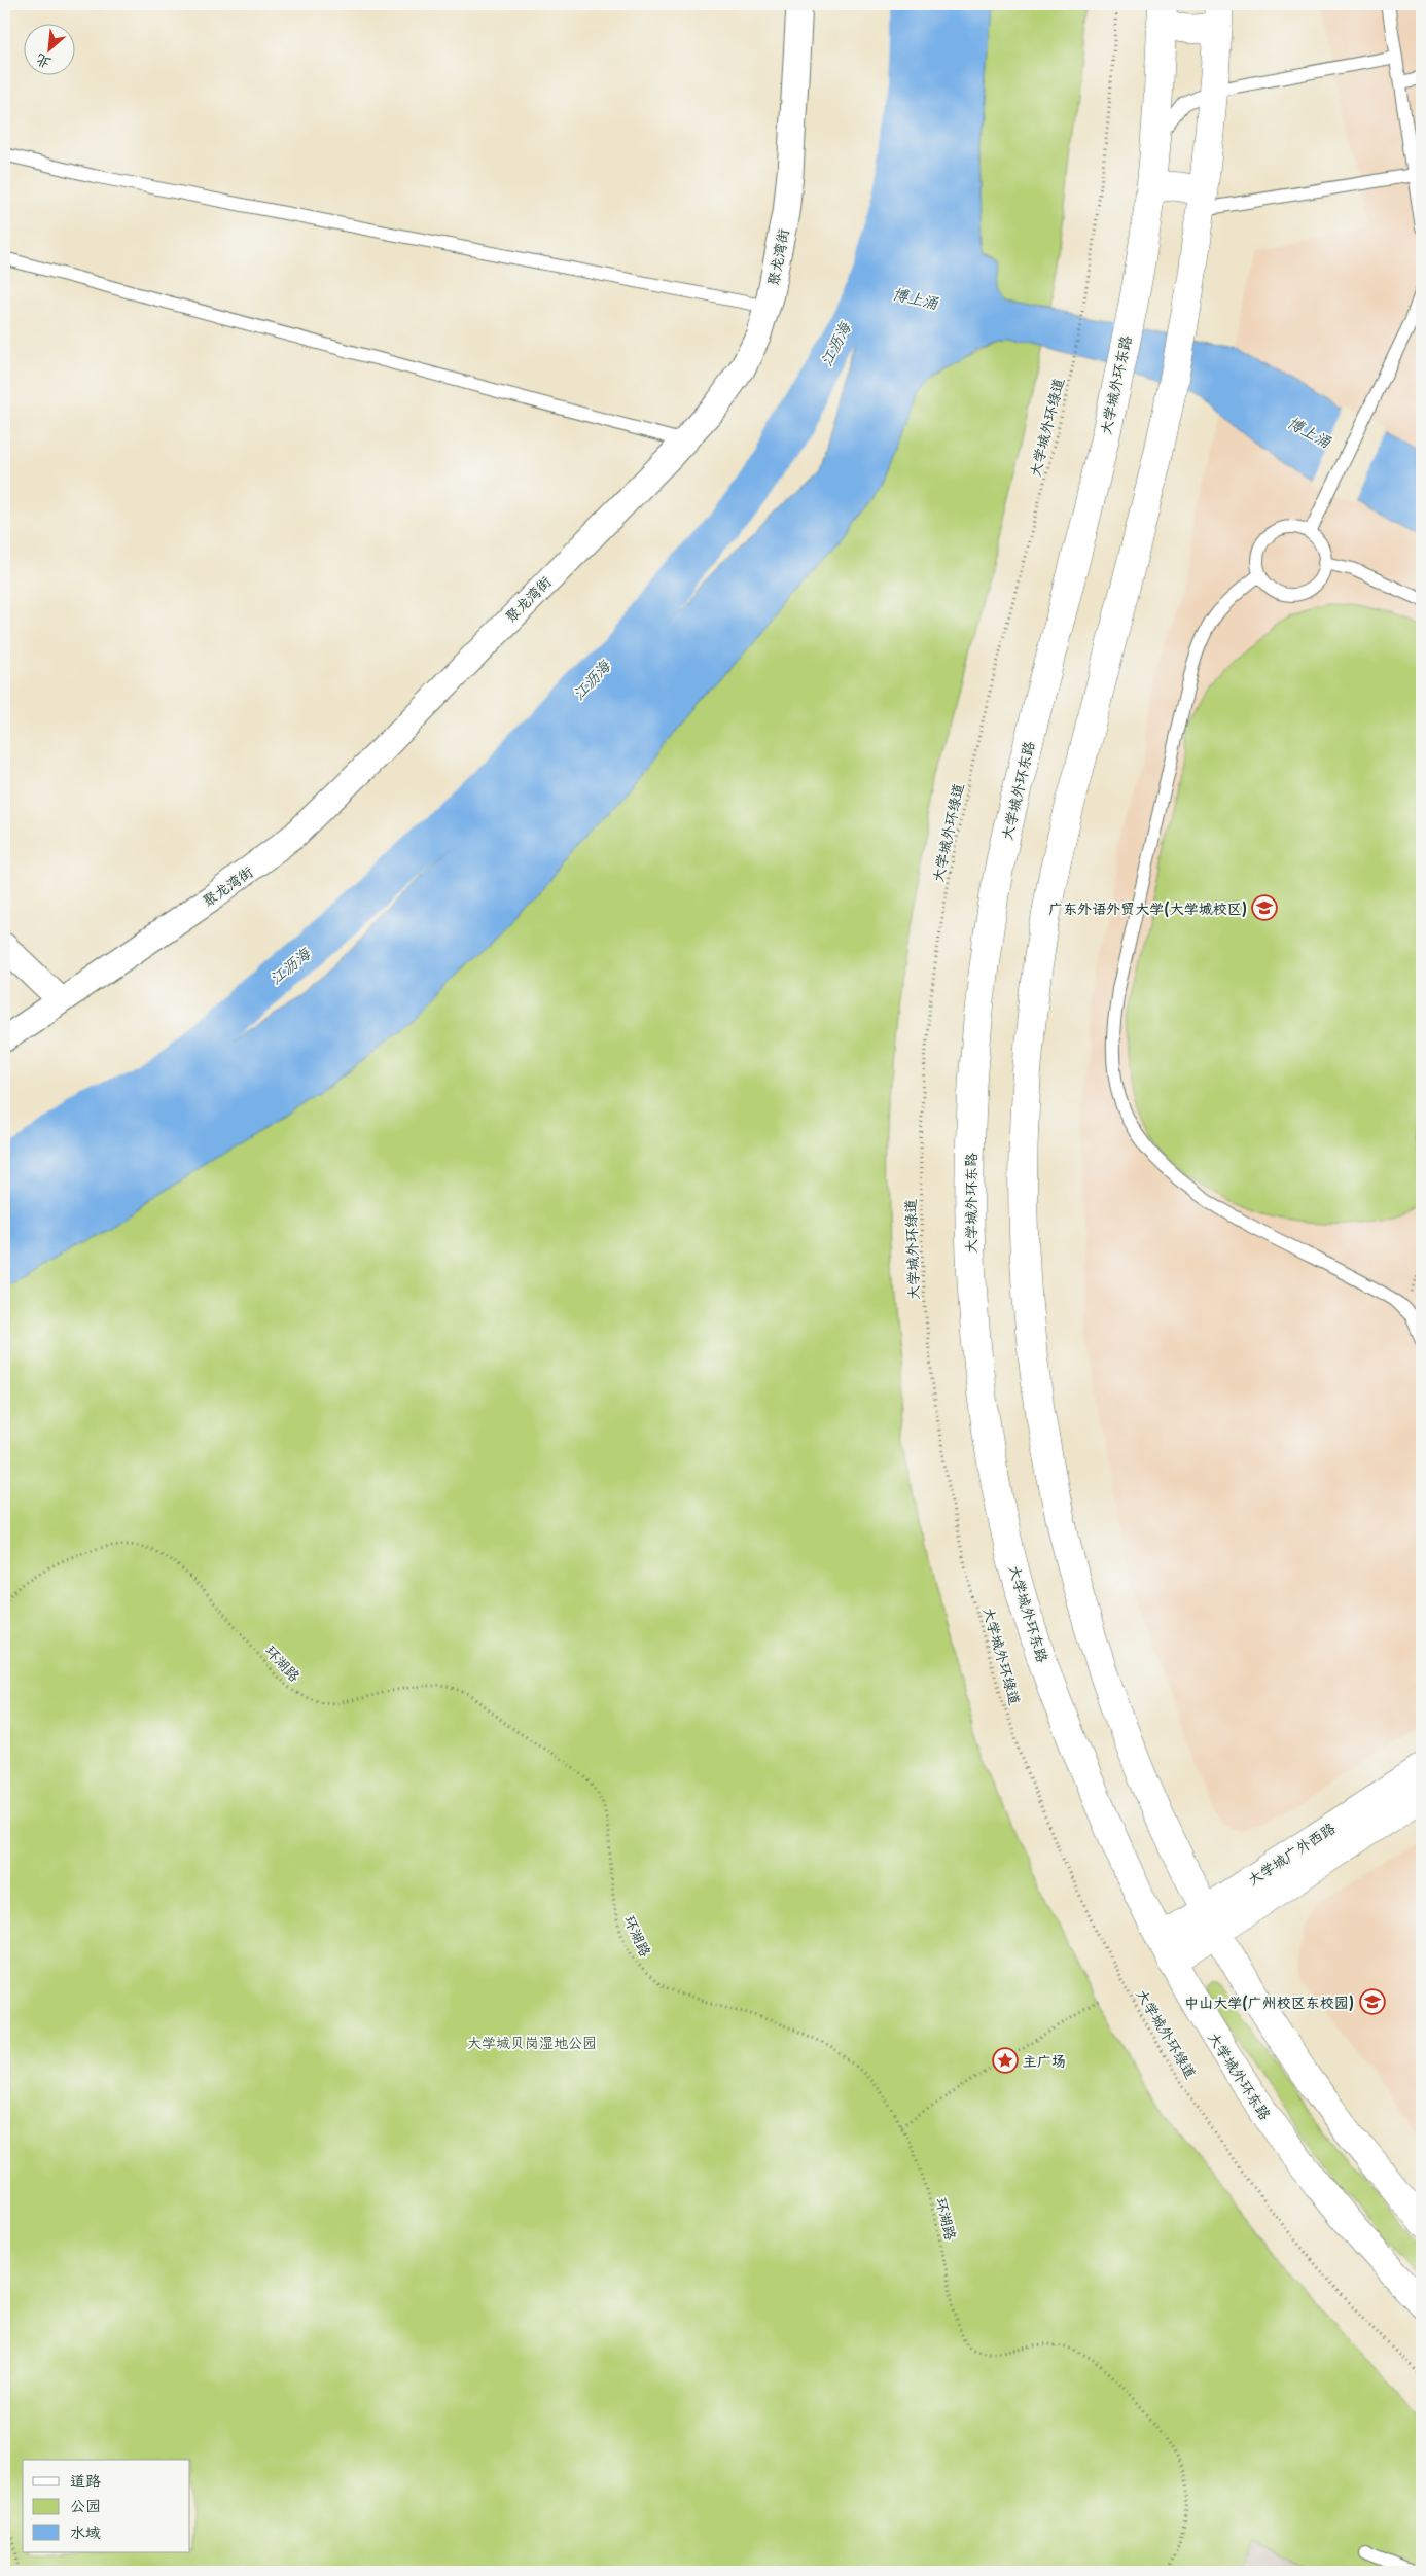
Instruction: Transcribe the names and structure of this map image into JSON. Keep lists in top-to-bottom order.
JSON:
{
  "streets": {
    "main road": ["大学城外环东路", "大学城广外西路"],
    "street": ["聚龙湾街"],
    "path": ["大学城外环绿道", "环湖路"]
  },
  "crossings": [
    ["大学城外环东路", "大学城广外西路"]
  ],
  "water": ["博上涌", "江沥海"],
  "parks": ["大学城贝岗湿地公园"],
  "places": {
    "school or university": ["广东外语外贸大学(大学城校区)", "中山大学(广州校区东校园)"],
    "place": ["主广场"]
  },
  "legend": ["道路", "公园", "水域"],
  "north": "bottom left"
}
